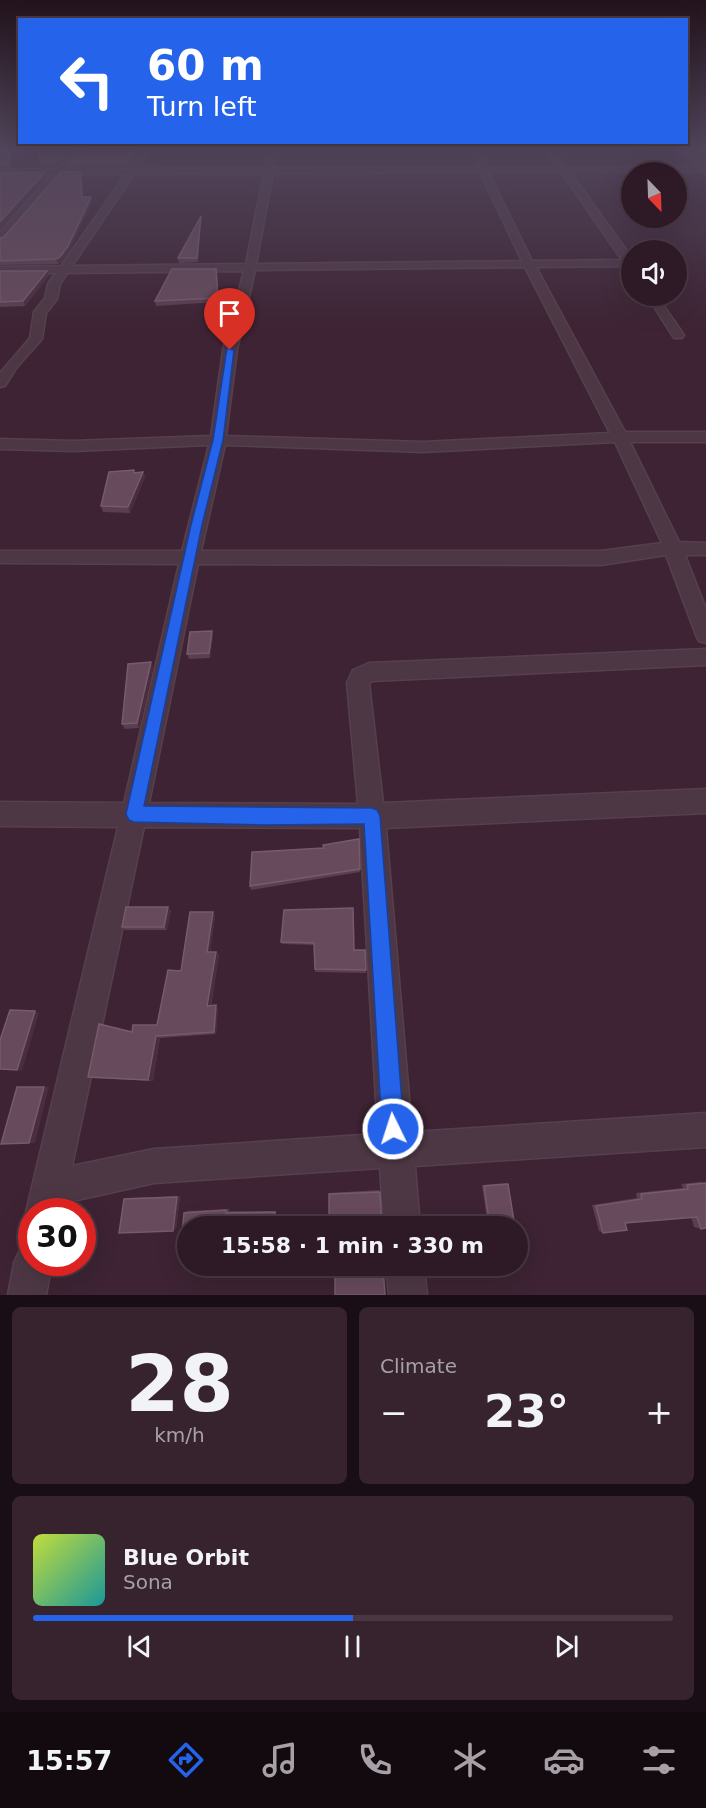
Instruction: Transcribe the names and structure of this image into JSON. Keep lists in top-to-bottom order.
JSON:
{
  "north": "bottom right",
  "page": {
    "turn": ["60 m", "Turn left"],
    "limit": "30",
    "trip": "15:58 · 1 min · 330 m",
    "tile": [
      ["28", "km/h"],
      "Climate"
    ],
    "heat": ["−", "23°", "+"],
    "song": ["Blue Orbit", "Sona"],
    "tabs": "15:57"
  }
}
